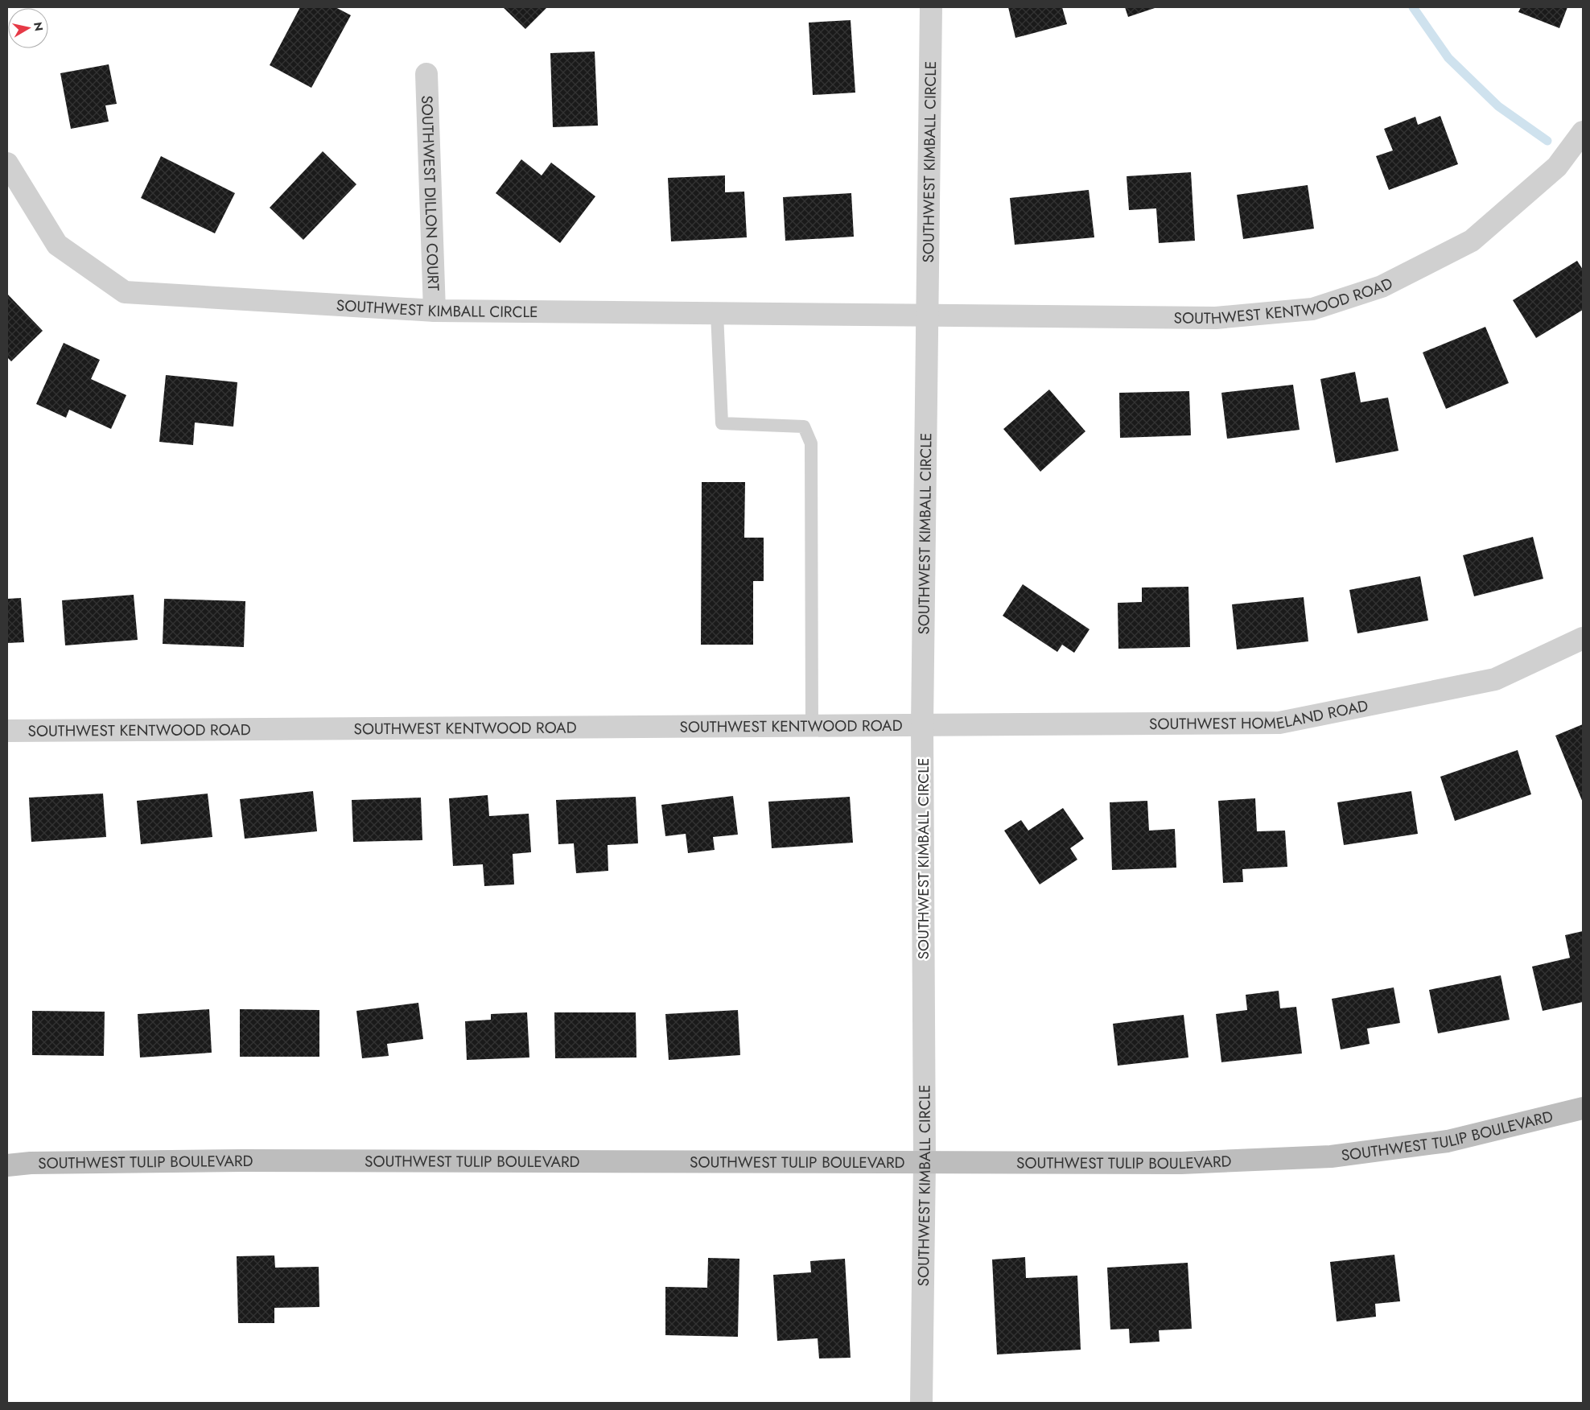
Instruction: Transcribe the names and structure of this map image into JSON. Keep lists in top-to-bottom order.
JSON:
{
  "streets": {
    "street": [
      "SOUTHWEST KIMBALL CIRCLE",
      "SOUTHWEST DILLON COURT",
      "SOUTHWEST KENTWOOD ROAD",
      "SOUTHWEST HOMELAND ROAD",
      "SOUTHWEST TULIP BOULEVARD"
    ]
  },
  "crossings": [
    ["SOUTHWEST KIMBALL CIRCLE", "SOUTHWEST DILLON COURT"],
    ["SOUTHWEST KIMBALL CIRCLE", "SOUTHWEST KENTWOOD ROAD"],
    ["SOUTHWEST KIMBALL CIRCLE", "SOUTHWEST HOMELAND ROAD"],
    ["SOUTHWEST KIMBALL CIRCLE", "SOUTHWEST TULIP BOULEVARD"],
    ["SOUTHWEST KENTWOOD ROAD", "SOUTHWEST HOMELAND ROAD"]
  ],
  "north": "right"
}
